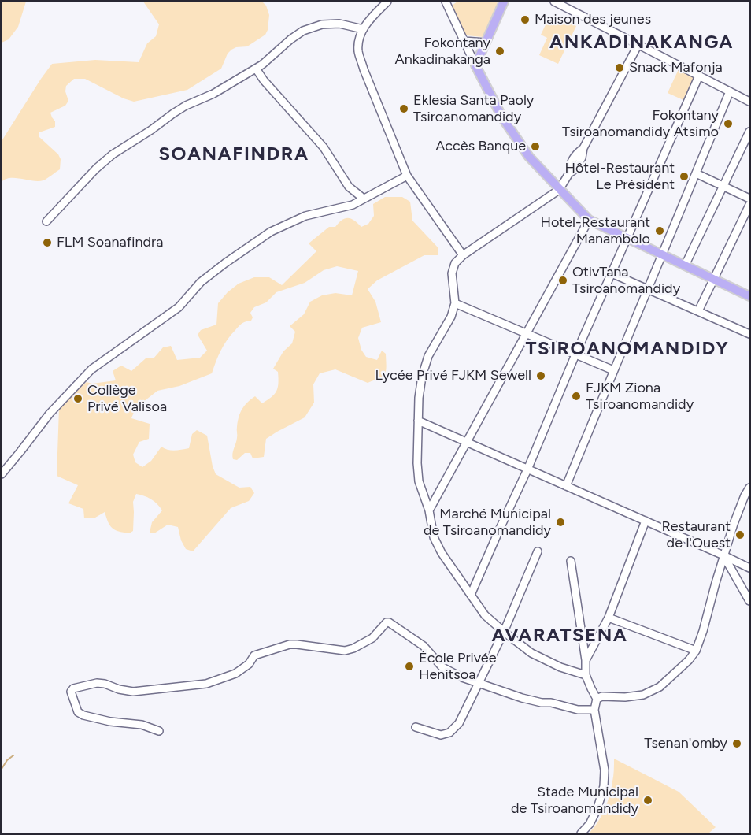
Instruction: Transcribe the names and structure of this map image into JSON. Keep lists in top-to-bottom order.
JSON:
{
  "districts": [
    "ANKADINAKANGA",
    "SOANAFINDRA",
    "TSIROANOMANDIDY",
    "AVARATSENA"
  ],
  "places": [
    "Maison des jeunes",
    "Fokontany Ankadinakanga",
    "Snack Mafonja",
    "Eklesia Santa Paoly Tsiroanomandidy",
    "Fokontany Tsiroanomandidy Atsimo",
    "Accès Banque",
    "Hôtel-Restaurant Le Président",
    "Hotel-Restaurant Manambolo",
    "FLM Soanafindra",
    "OtivTana Tsiroanomandidy",
    "Lycée Privé FJKM Sewell",
    "FJKM Ziona Tsiroanomandidy",
    "Collège Privé Valisoa",
    "Marché Municipal de Tsiroanomandidy",
    "Restaurant de l'Ouest",
    "École Privée Henitsoa",
    "Tsenan'omby",
    "Stade Municipal de Tsiroanomandidy"
  ]
}
